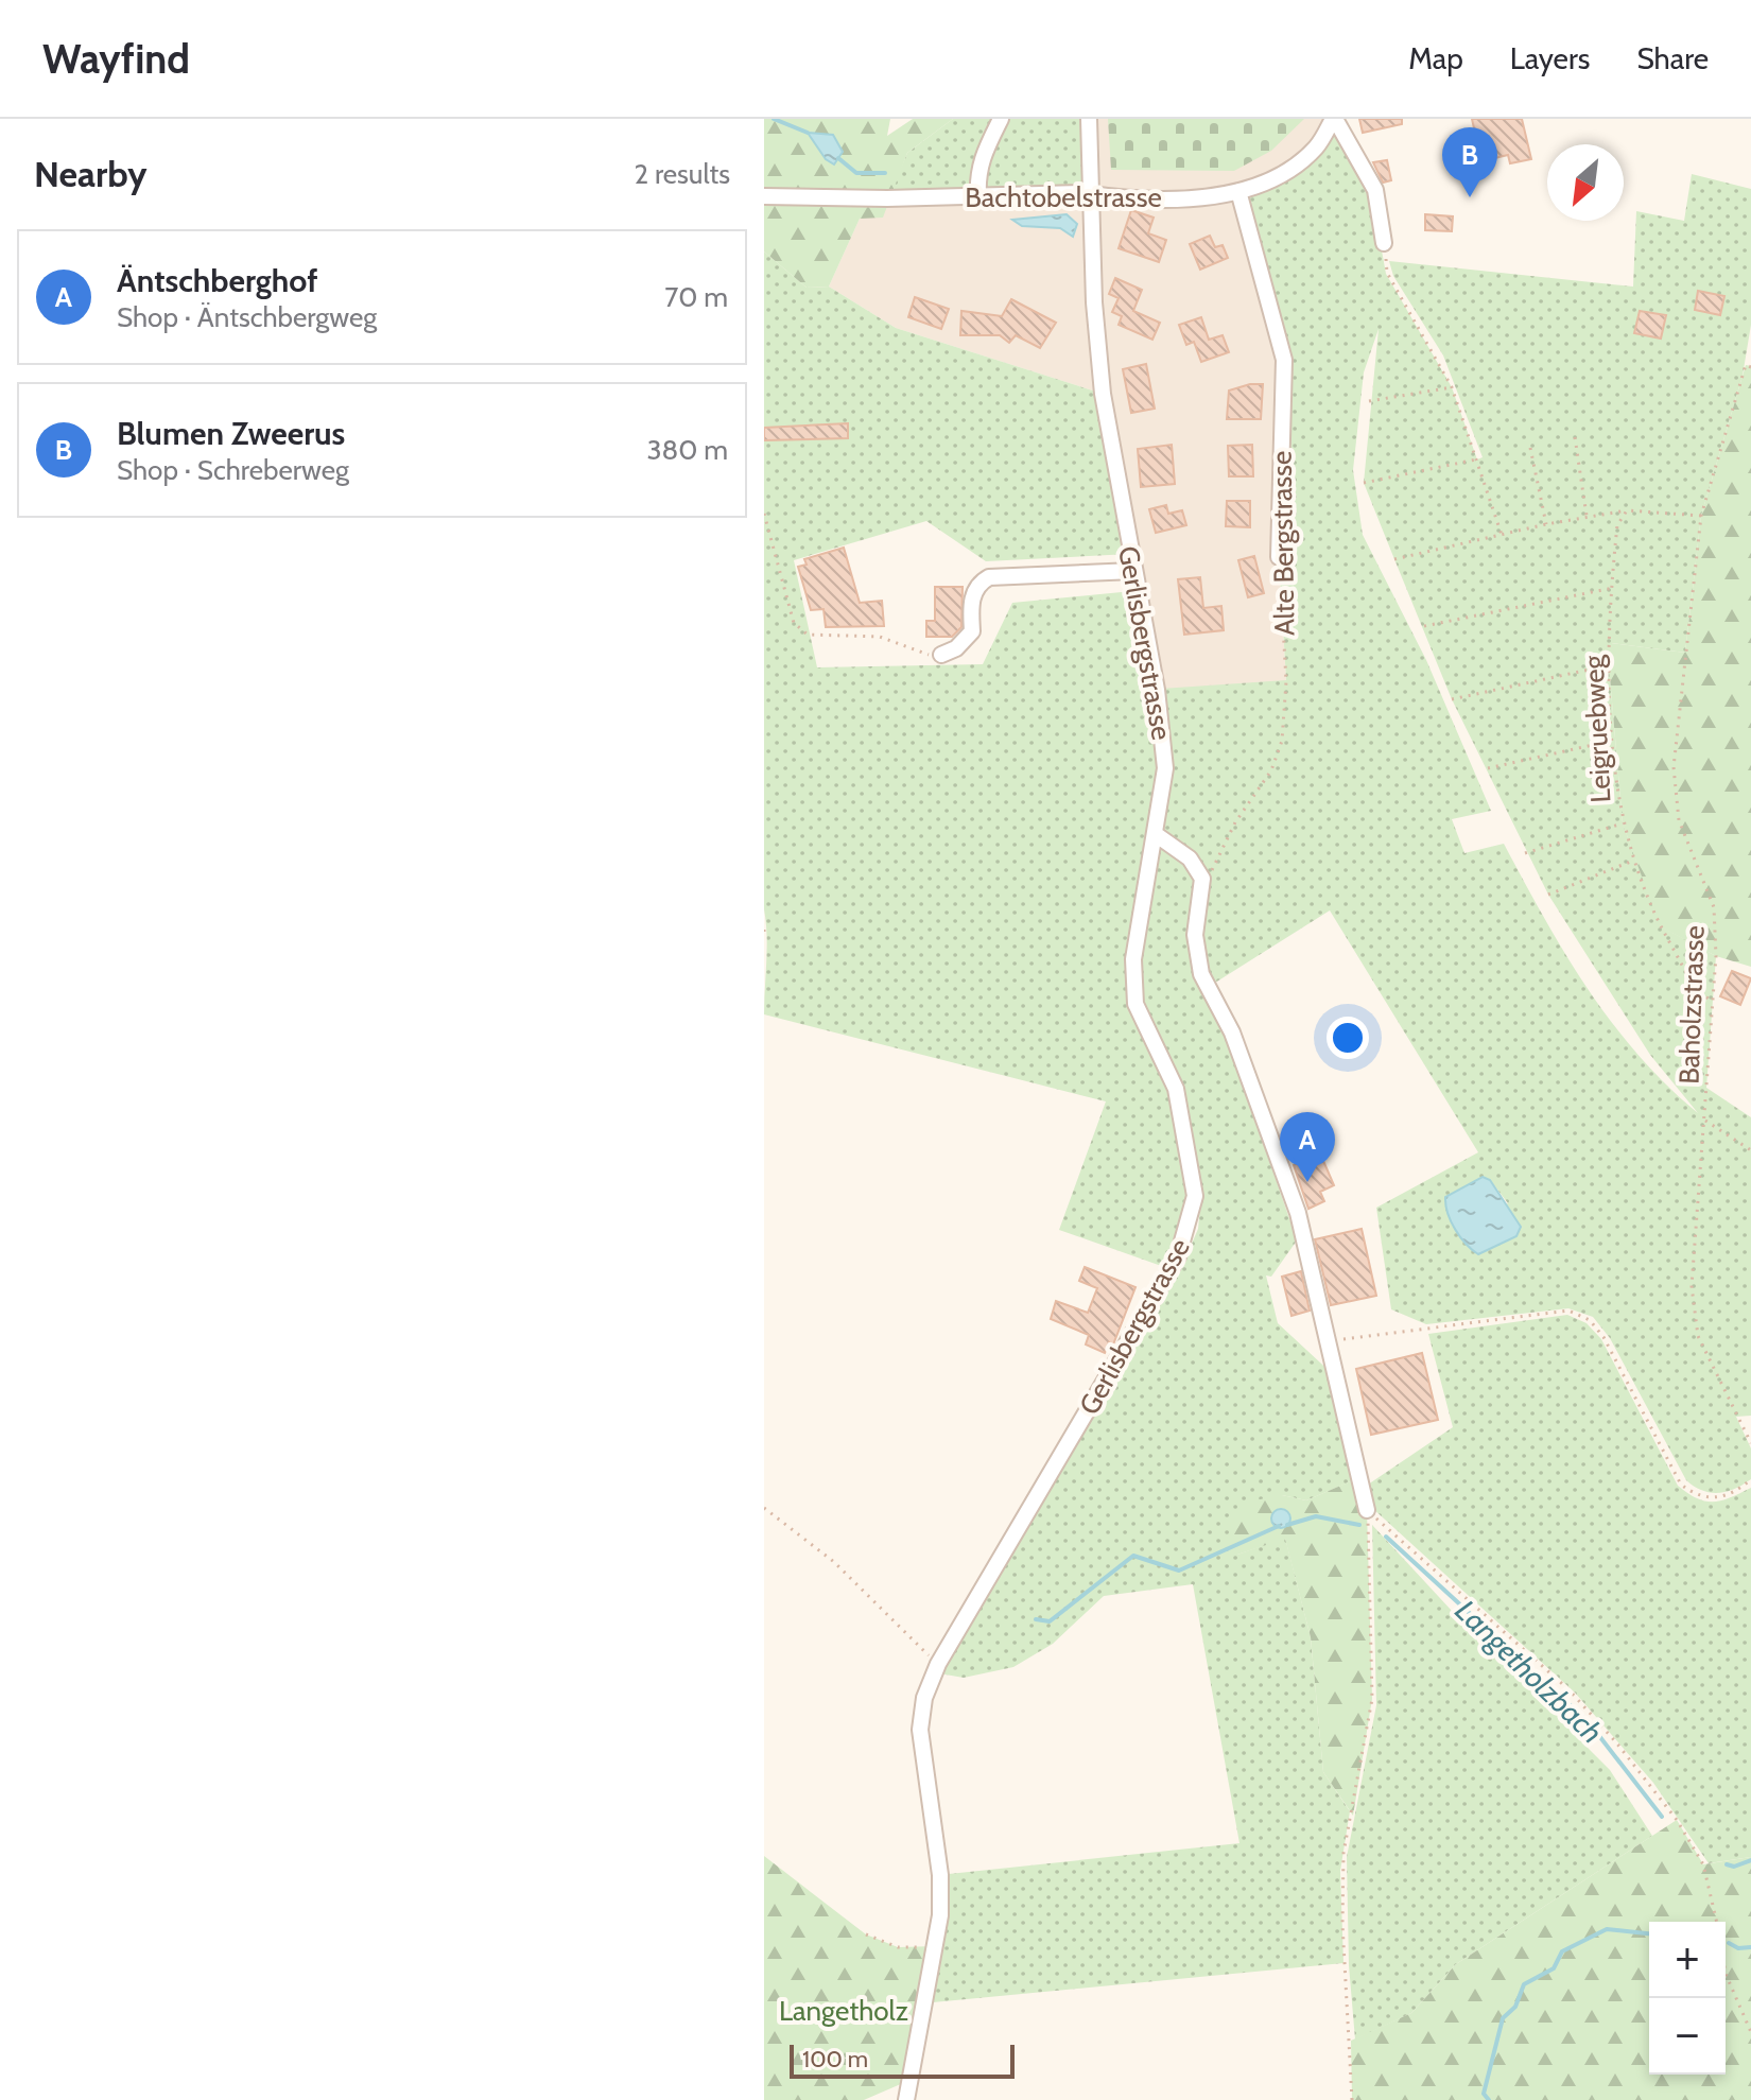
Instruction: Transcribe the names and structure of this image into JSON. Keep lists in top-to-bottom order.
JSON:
{
  "streets": {
    "street": ["Bachtobelstrasse", "Alte Bergstrasse", "Gerlisbergstrasse"],
    "path": ["Leigruebweg", "Baholzstrasse"]
  },
  "crossings": [
    ["Bachtobelstrasse", "Alte Bergstrasse"],
    ["Bachtobelstrasse", "Gerlisbergstrasse"],
    ["Leigruebweg", "Baholzstrasse"]
  ],
  "water": ["Langetholzbach"],
  "parks": ["Langetholz"],
  "scale_bar": "100 m",
  "north": "bottom left",
  "page": {
    "header": "Wayfind",
    "nav": ["Map", "Layers", "Share"],
    "heading": ["Nearby", "2 results"],
    "pins": ["B", "A"],
    "list": [
      {
        "mark": "A",
        "name": "Äntschberghof",
        "note": "Shop · Äntschbergweg",
        "value": "70 m"
      },
      {
        "mark": "B",
        "name": "Blumen Zweerus",
        "note": "Shop · Schreberweg",
        "value": "380 m"
      }
    ],
    "map_buttons": ["+", "−"],
    "scale": "100 m"
  }
}
